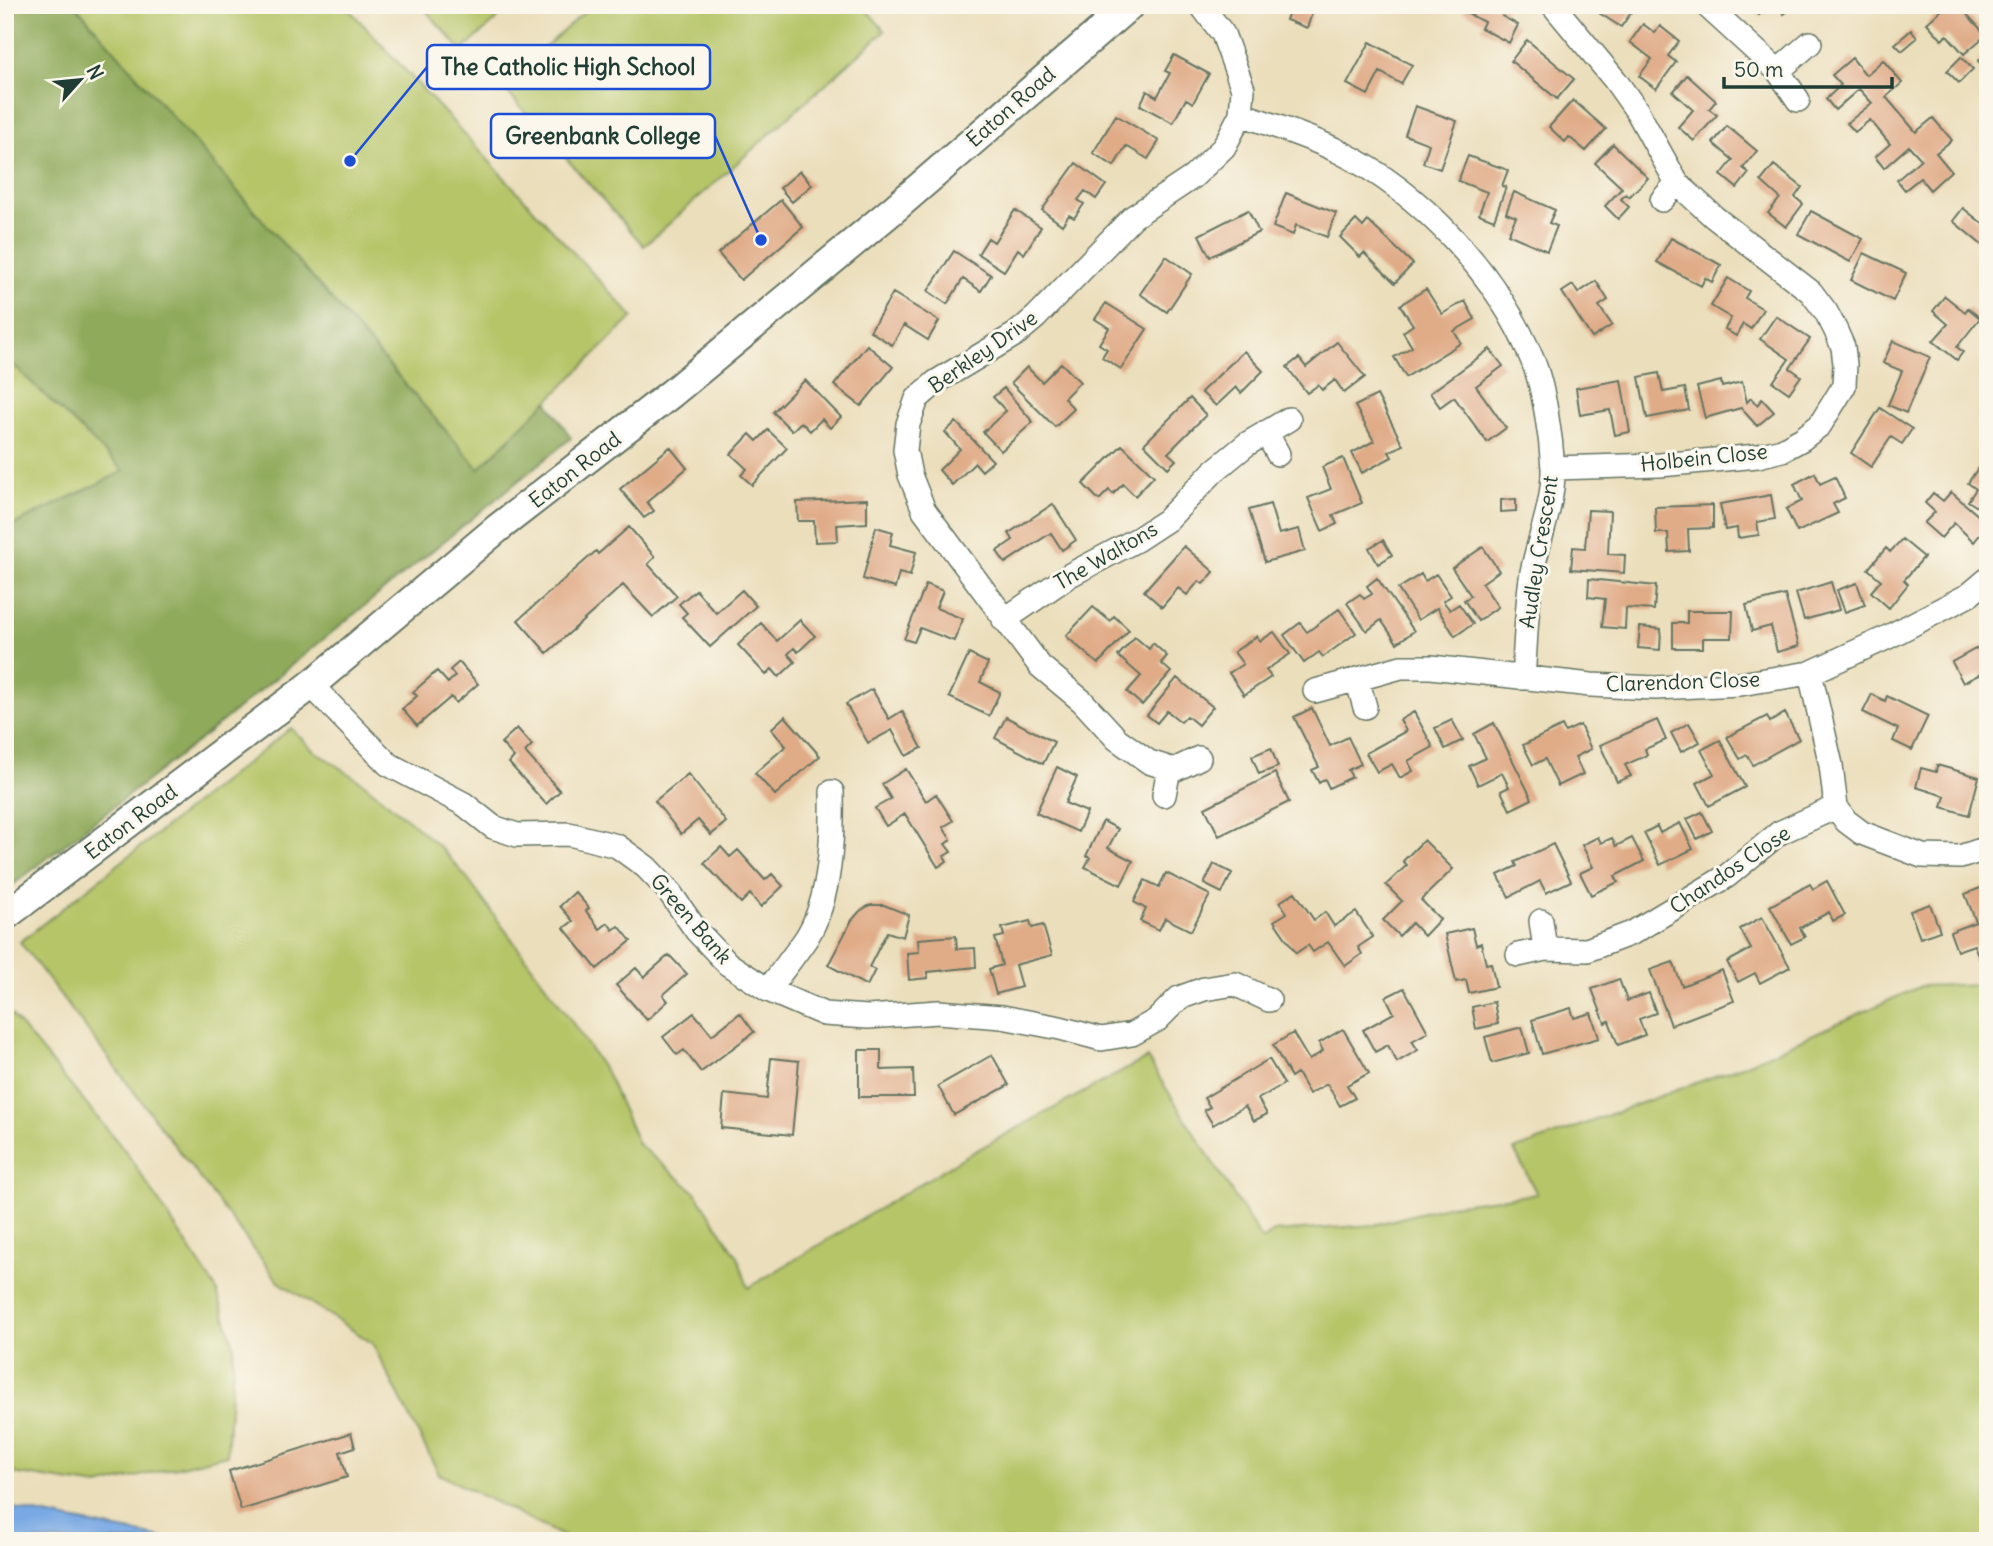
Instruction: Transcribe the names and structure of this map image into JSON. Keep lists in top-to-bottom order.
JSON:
{
  "streets": {
    "street": [
      "Eaton Road",
      "Berkley Drive",
      "Holbein Close",
      "Audley Crescent",
      "The Waltons",
      "Clarendon Close",
      "Chandos Close",
      "Green Bank"
    ]
  },
  "crossings": [
    ["Eaton Road", "Green Bank"],
    ["Berkley Drive", "Audley Crescent"],
    ["Berkley Drive", "The Waltons"],
    ["Holbein Close", "Audley Crescent"],
    ["Audley Crescent", "Clarendon Close"]
  ],
  "places": ["The Catholic High School", "Greenbank College"],
  "scale_bar": "50 m",
  "north": "top right"
}
